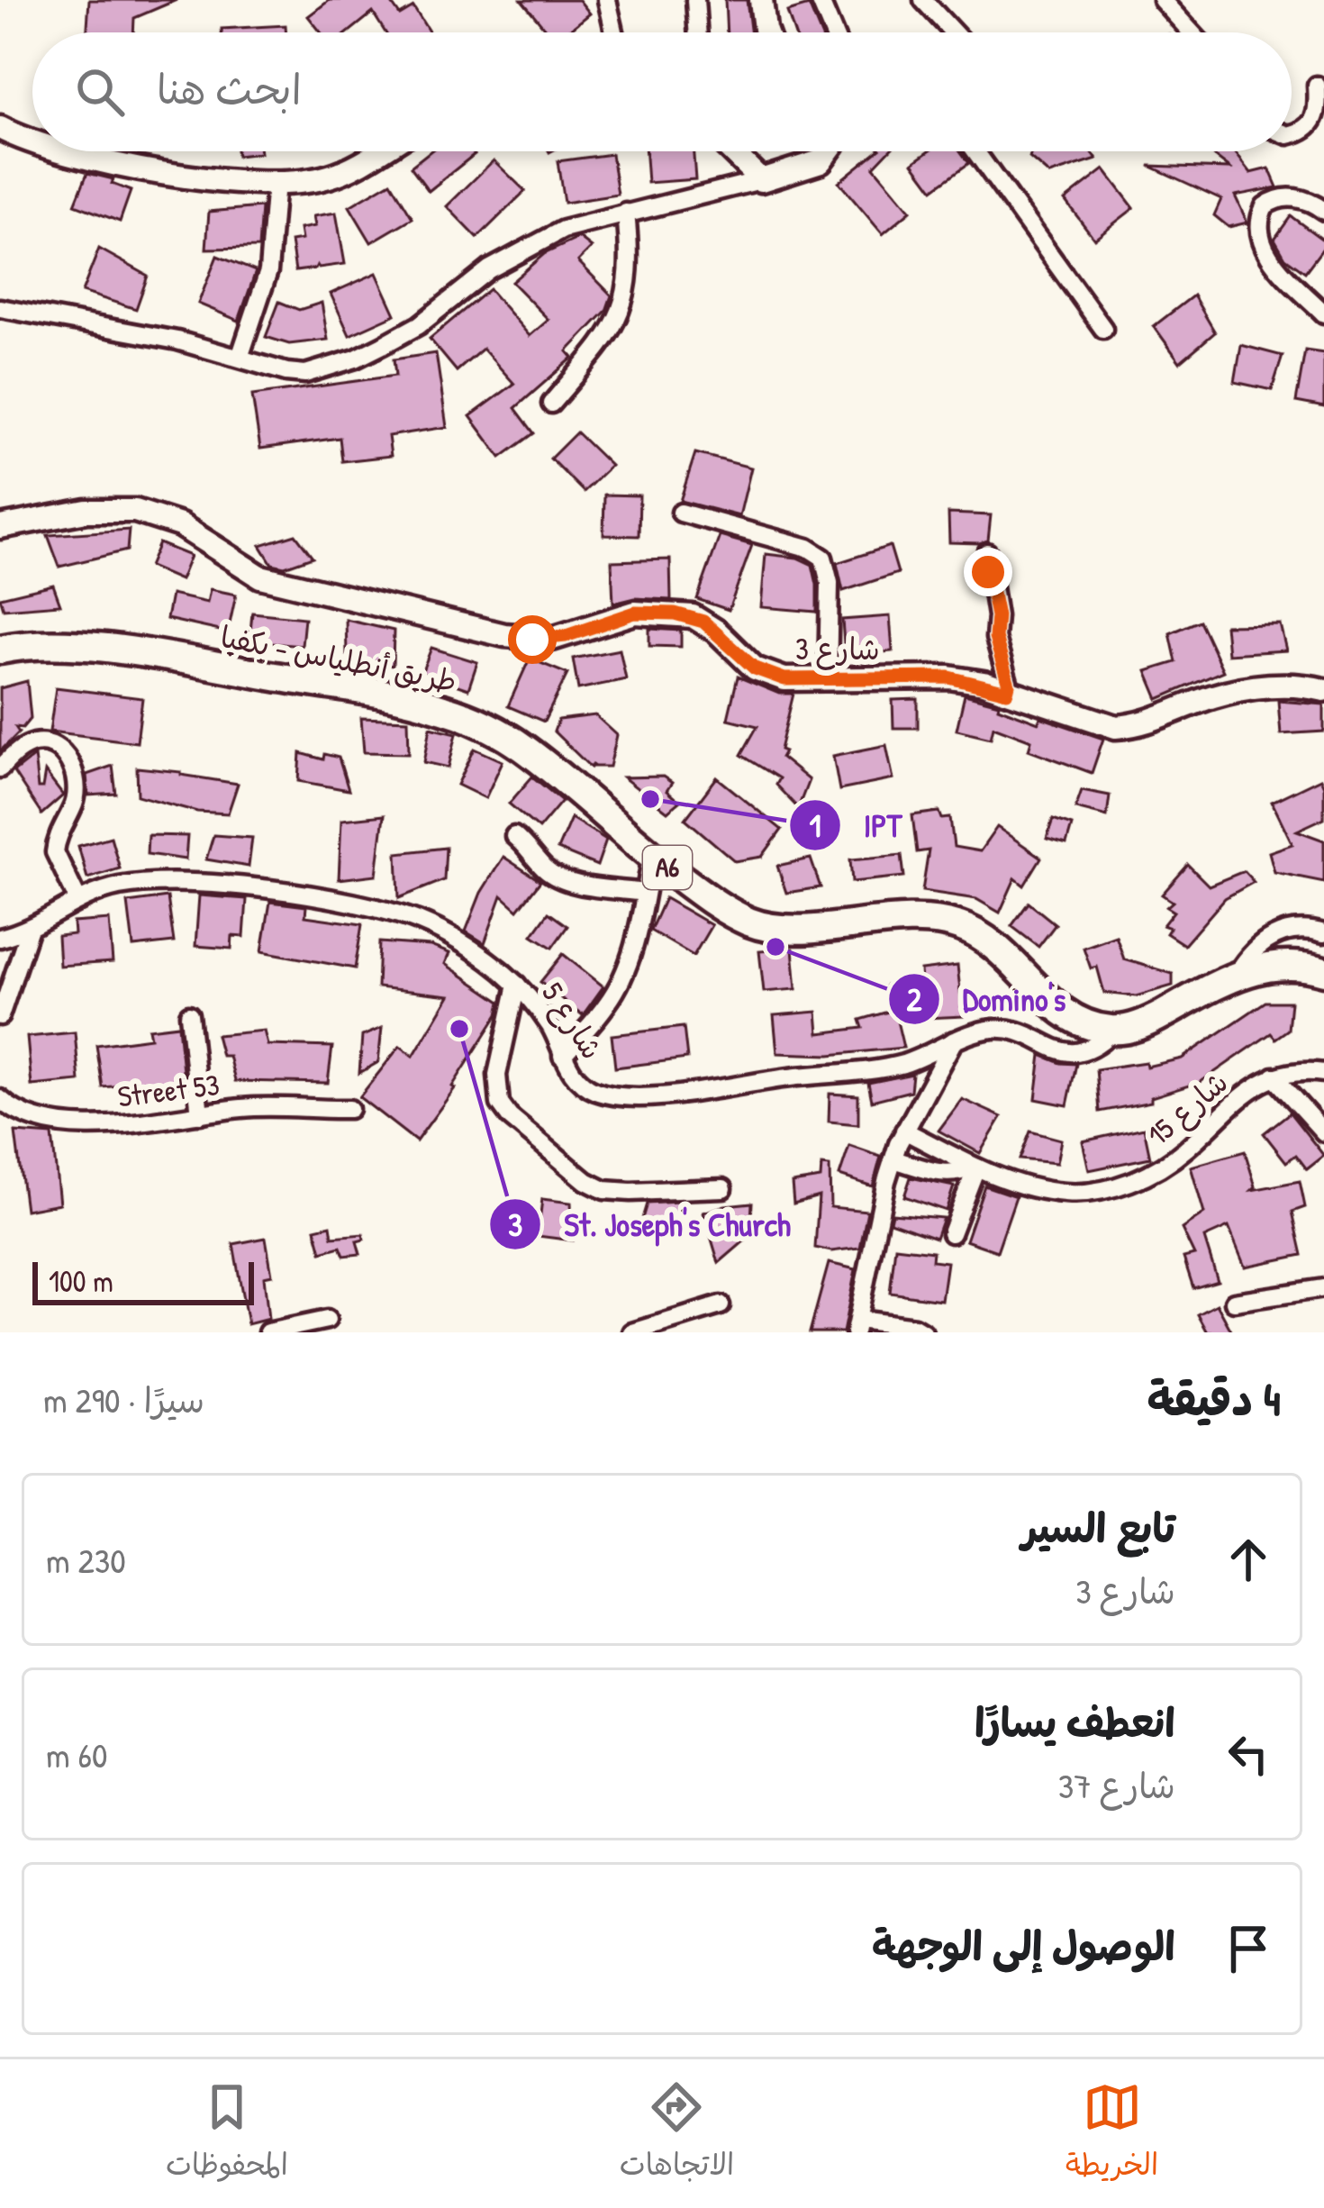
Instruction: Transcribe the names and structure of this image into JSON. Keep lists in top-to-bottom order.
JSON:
{
  "streets": {
    "highway": ["طريق أنطلياس - بكفيا", "A6"],
    "street": [
      "شارع 3",
      "شارع 5",
      "Street 53",
      "شارع 15"
    ]
  },
  "crossings": [
    ["طريق أنطلياس - بكفيا", "شارع 5"]
  ],
  "places": ["IPT", "Domino's", "St. Joseph's Church"],
  "scale_bar": "100 m",
  "page": {
    "search": "ابحث هنا",
    "scale": "100 m",
    "heading": ["4 دقيقة", "سيرًا · 290 m"],
    "list": [
      ["تابع السير", "شارع 3", "230 m"],
      ["انعطف يسارًا", "شارع 37", "60 m"],
      "الوصول إلى الوجهة"
    ],
    "nav": ["الخريطة", "الاتجاهات", "المحفوظات"]
  }
}
